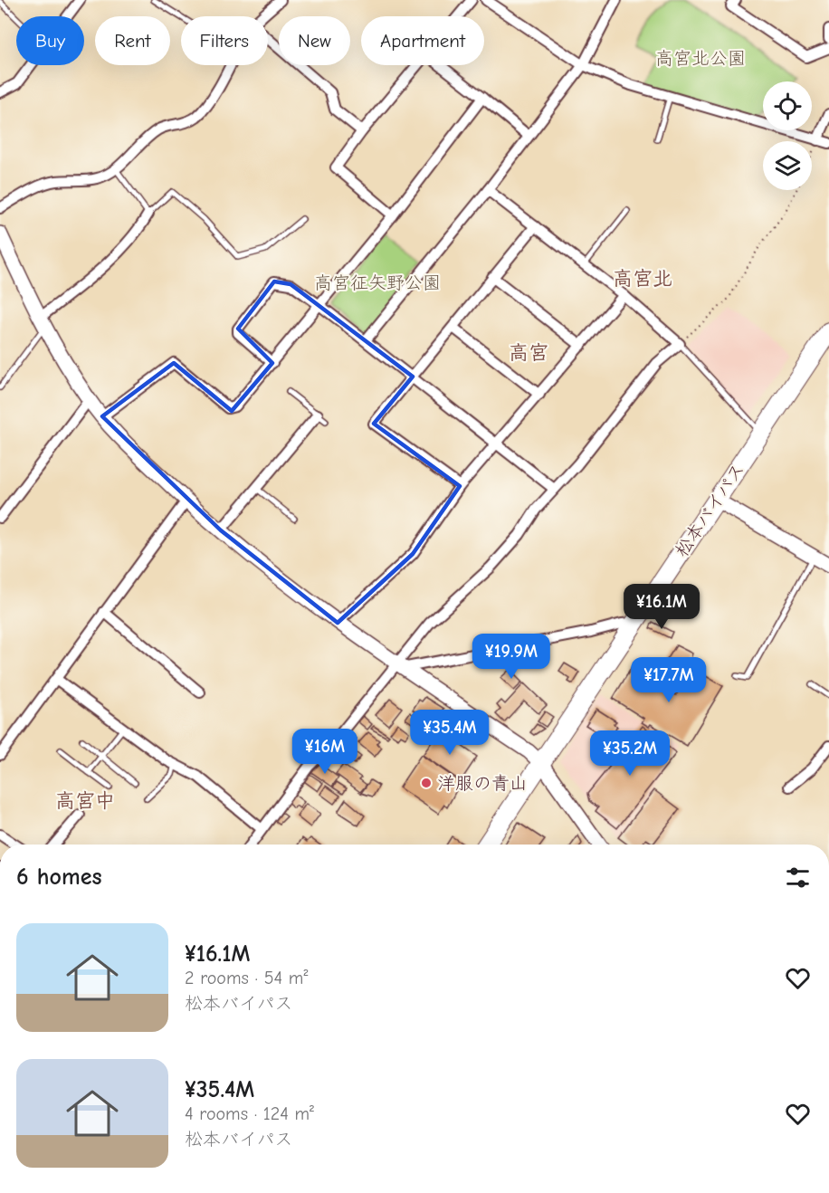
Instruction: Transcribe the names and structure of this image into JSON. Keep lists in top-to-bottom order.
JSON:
{
  "streets": {
    "highway": ["松本バイパス"]
  },
  "districts": ["高宮北", "高宮", "高宮中"],
  "parks": ["高宮北公園", "高宮征矢野公園"],
  "places": ["洋服の青山"],
  "page": {
    "chip": [
      "Buy",
      "Rent",
      "Filters",
      "New",
      "Apartment"
    ],
    "price": [
      "¥16.1M",
      "¥19.9M",
      "¥17.7M",
      "¥35.4M",
      "¥16M",
      "¥35.2M"
    ],
    "heading": "6 homes",
    "list": [
      {
        "name": "¥16.1M",
        "note": "2 rooms · 54 m² · 松本バイパス"
      },
      {
        "name": "¥35.4M",
        "note": "4 rooms · 124 m² · 松本バイパス"
      }
    ]
  }
}
